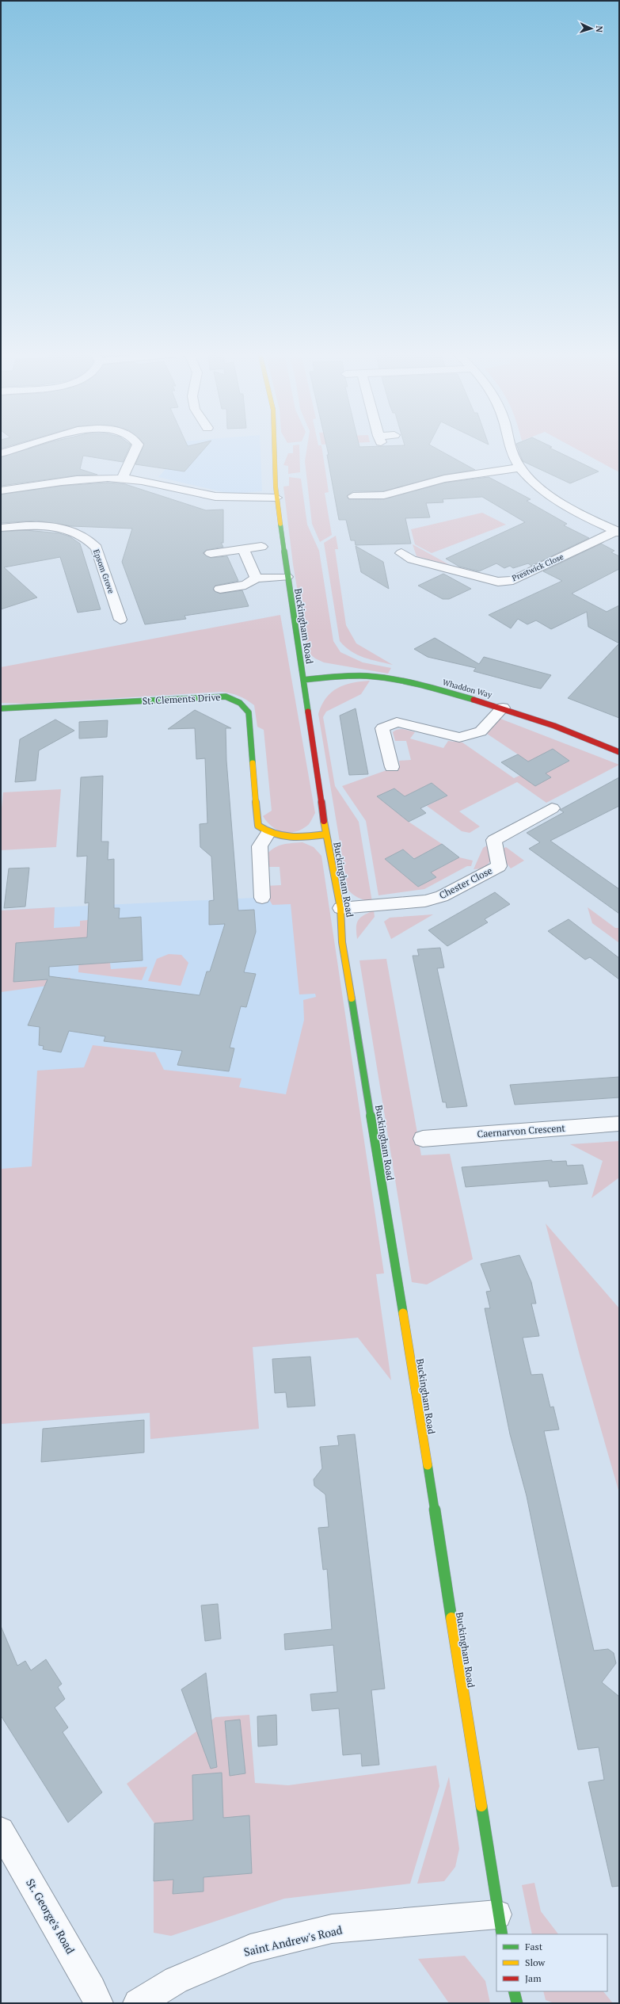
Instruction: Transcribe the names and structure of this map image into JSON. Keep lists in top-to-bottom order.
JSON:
{
  "streets": {
    "main road": ["Buckingham Road", "Whaddon Way", "St. Clements Drive"],
    "street": [
      "Prestwick Close",
      "Epsom Grove",
      "Chester Close",
      "Caernarvon Crescent",
      "St. George's Road",
      "Saint Andrew's Road"
    ]
  },
  "crossings": [
    ["Buckingham Road", "Whaddon Way"],
    ["Buckingham Road", "Chester Close"],
    ["Buckingham Road", "Saint Andrew's Road"]
  ],
  "legend": ["Fast", "Slow", "Jam"],
  "north": "right"
}
